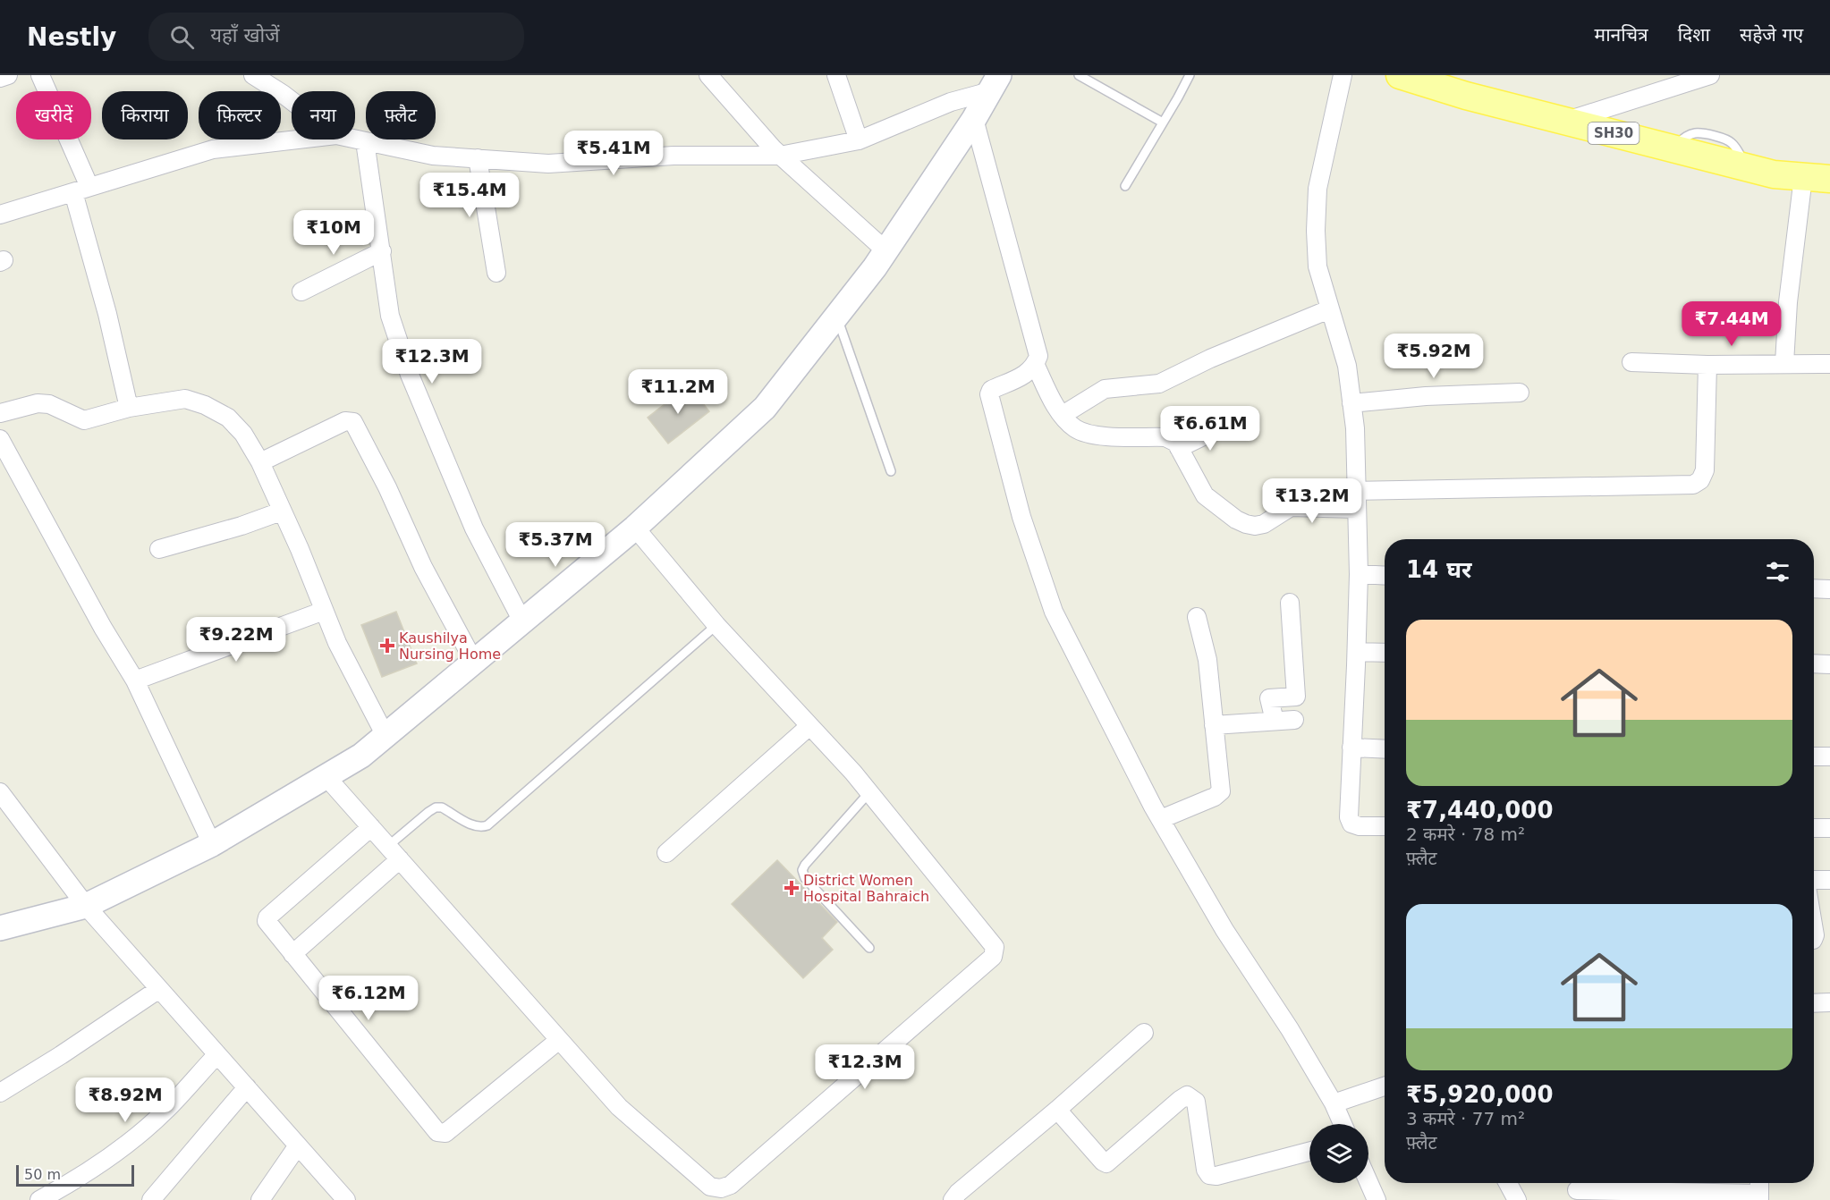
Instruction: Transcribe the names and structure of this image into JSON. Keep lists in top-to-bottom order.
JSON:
{
  "streets": {
    "main road": ["SH30"]
  },
  "places": {
    "health": ["Kaushilya Nursing Home", "District Women Hospital Bahraich"]
  },
  "scale_bar": "50 m",
  "page": {
    "header": "Nestly",
    "search": "यहाँ खोजें",
    "nav": ["मानचित्र", "दिशा", "सहेजे गए"],
    "chip": [
      "खरीदें",
      "किराया",
      "फ़िल्टर",
      "नया",
      "फ़्लैट"
    ],
    "price": [
      "₹5.41M",
      "₹15.4M",
      "₹10M",
      "₹7.44M",
      "₹5.92M",
      "₹12.3M",
      "₹11.2M",
      "₹6.61M",
      "₹13.2M",
      "₹5.37M",
      "₹9.22M",
      "₹6.12M",
      "₹12.3M",
      "₹8.92M"
    ],
    "heading": "14 घर",
    "list": [
      {
        "name": "₹7,440,000",
        "note": "2 कमरे · 78 m² · फ़्लैट"
      },
      {
        "name": "₹5,920,000",
        "note": "3 कमरे · 77 m² · फ़्लैट"
      }
    ],
    "scale": "50 m"
  }
}
